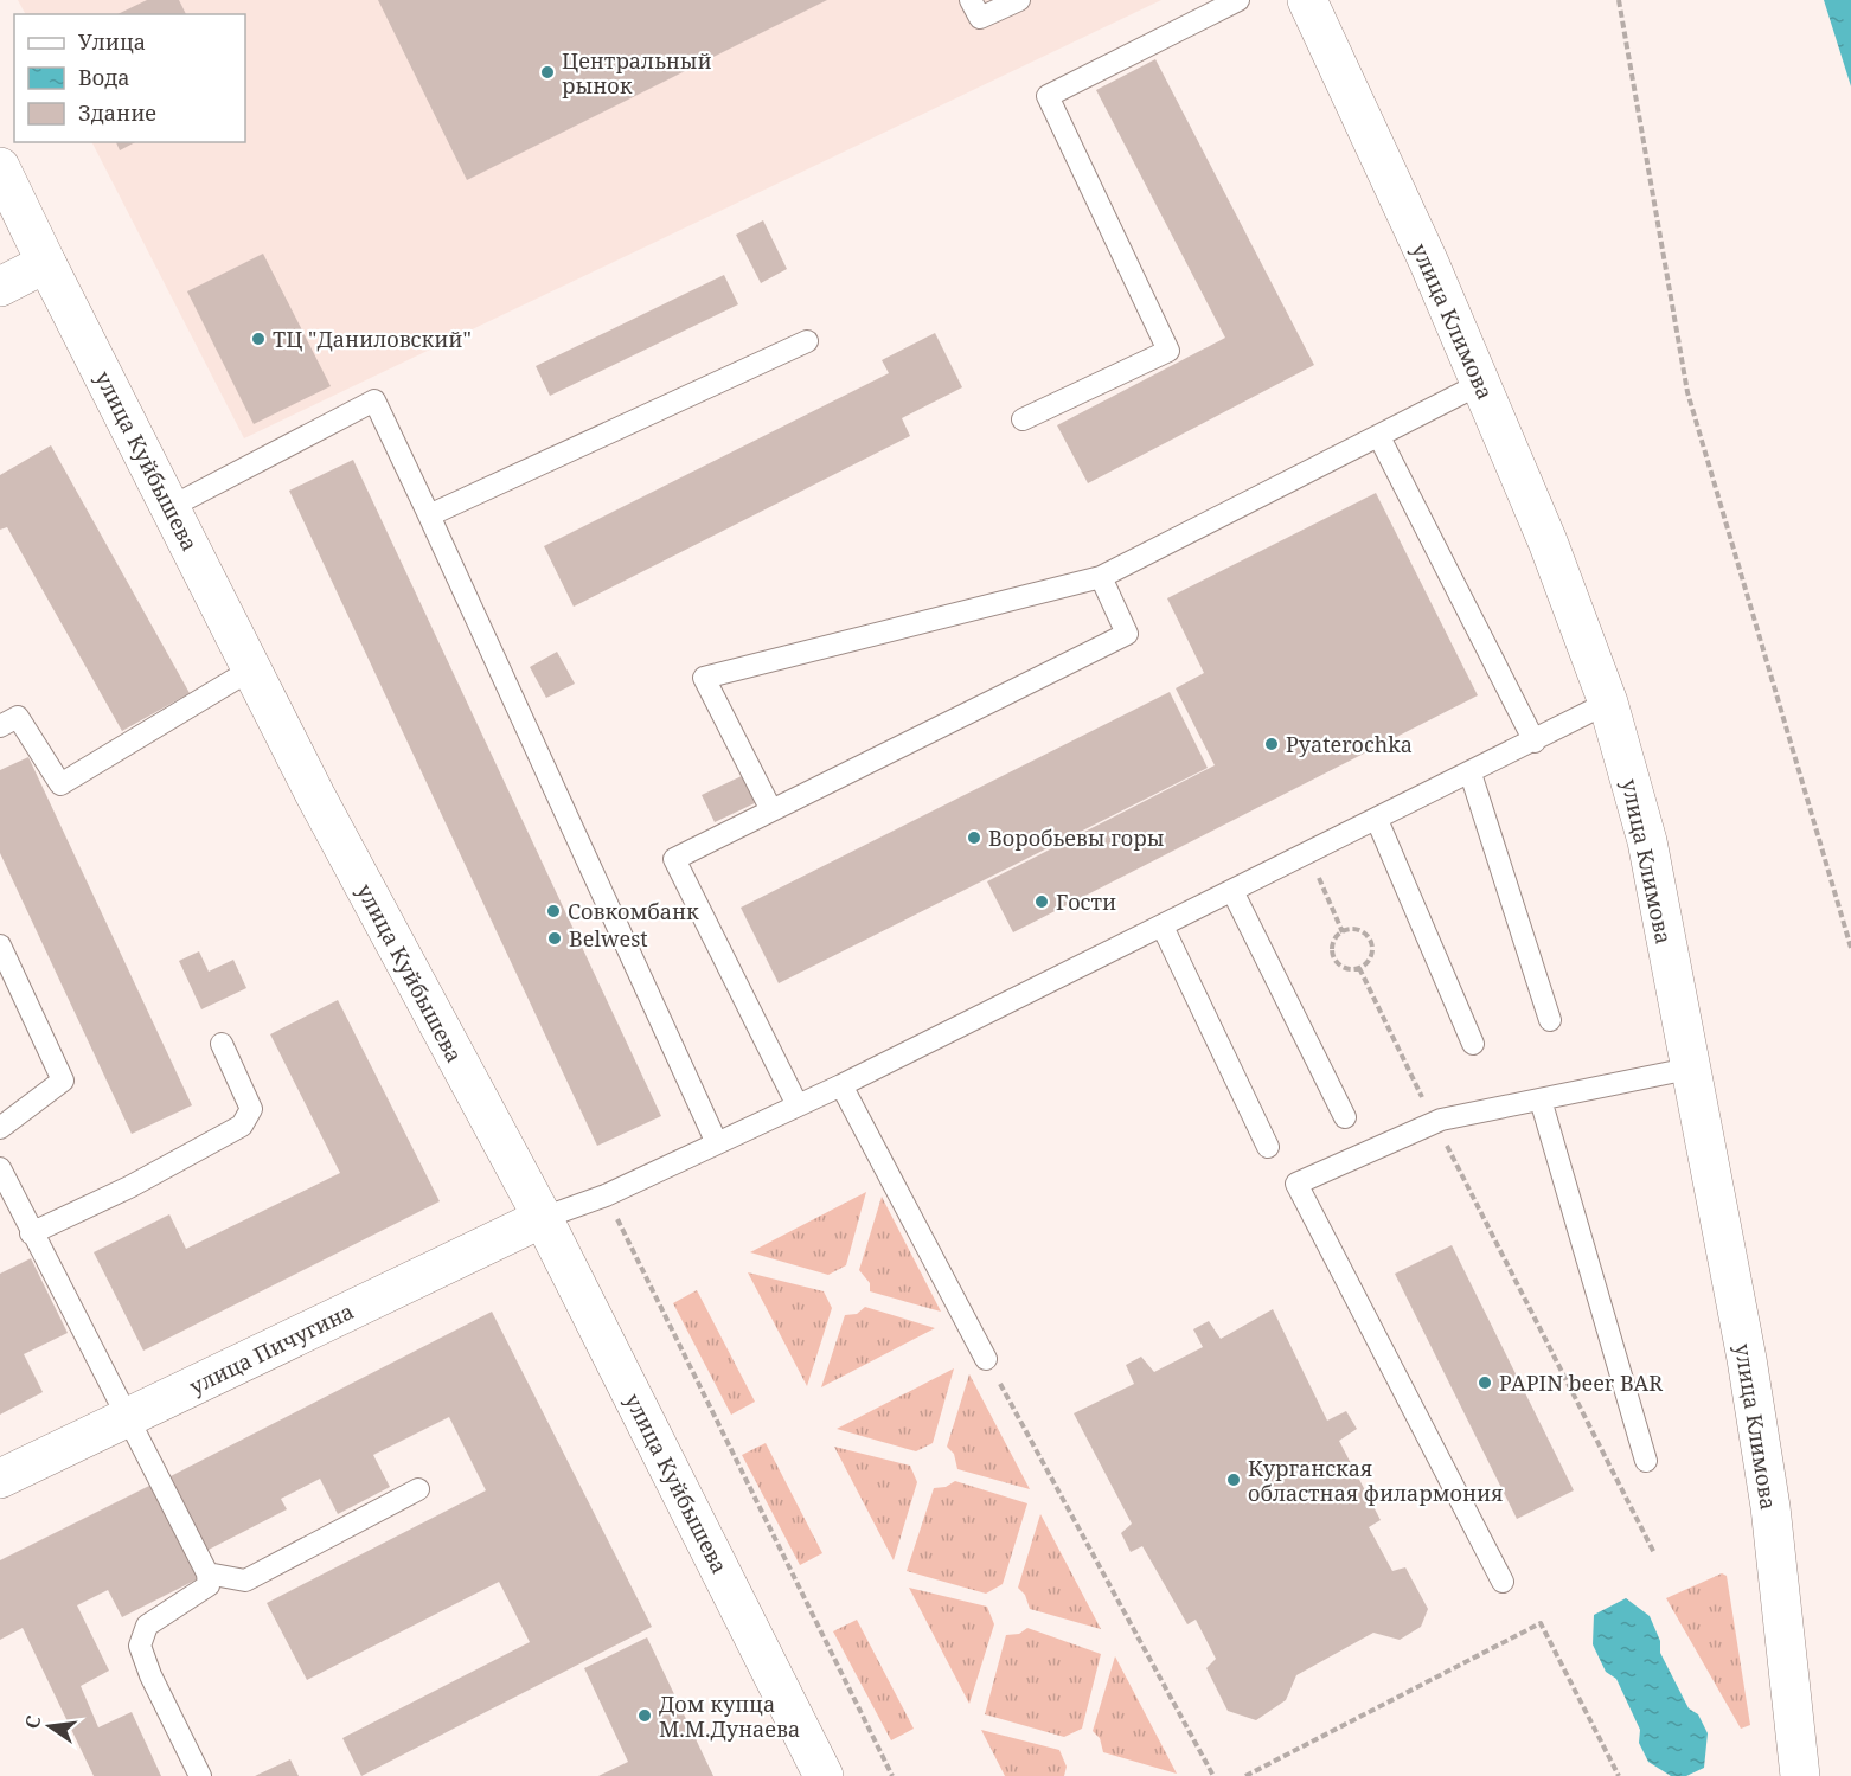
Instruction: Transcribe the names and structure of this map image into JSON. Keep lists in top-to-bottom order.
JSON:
{
  "streets": {
    "street": ["улица Климова", "улица Куйбышева", "улица Пичугина"]
  },
  "crossings": [
    ["улица Куйбышева", "улица Пичугина"]
  ],
  "places": [
    "Центральный рынок",
    "ТЦ \"Даниловский\"",
    "Pyaterochka",
    "Воробьевы горы",
    "Гости",
    "Совкомбанк",
    "Belwest",
    "PAPIN beer BAR",
    "Курганская областная филармония",
    "Дом купца М.М.Дунаева"
  ],
  "legend": ["Улица", "Вода", "Здание"],
  "north": "left"
}
